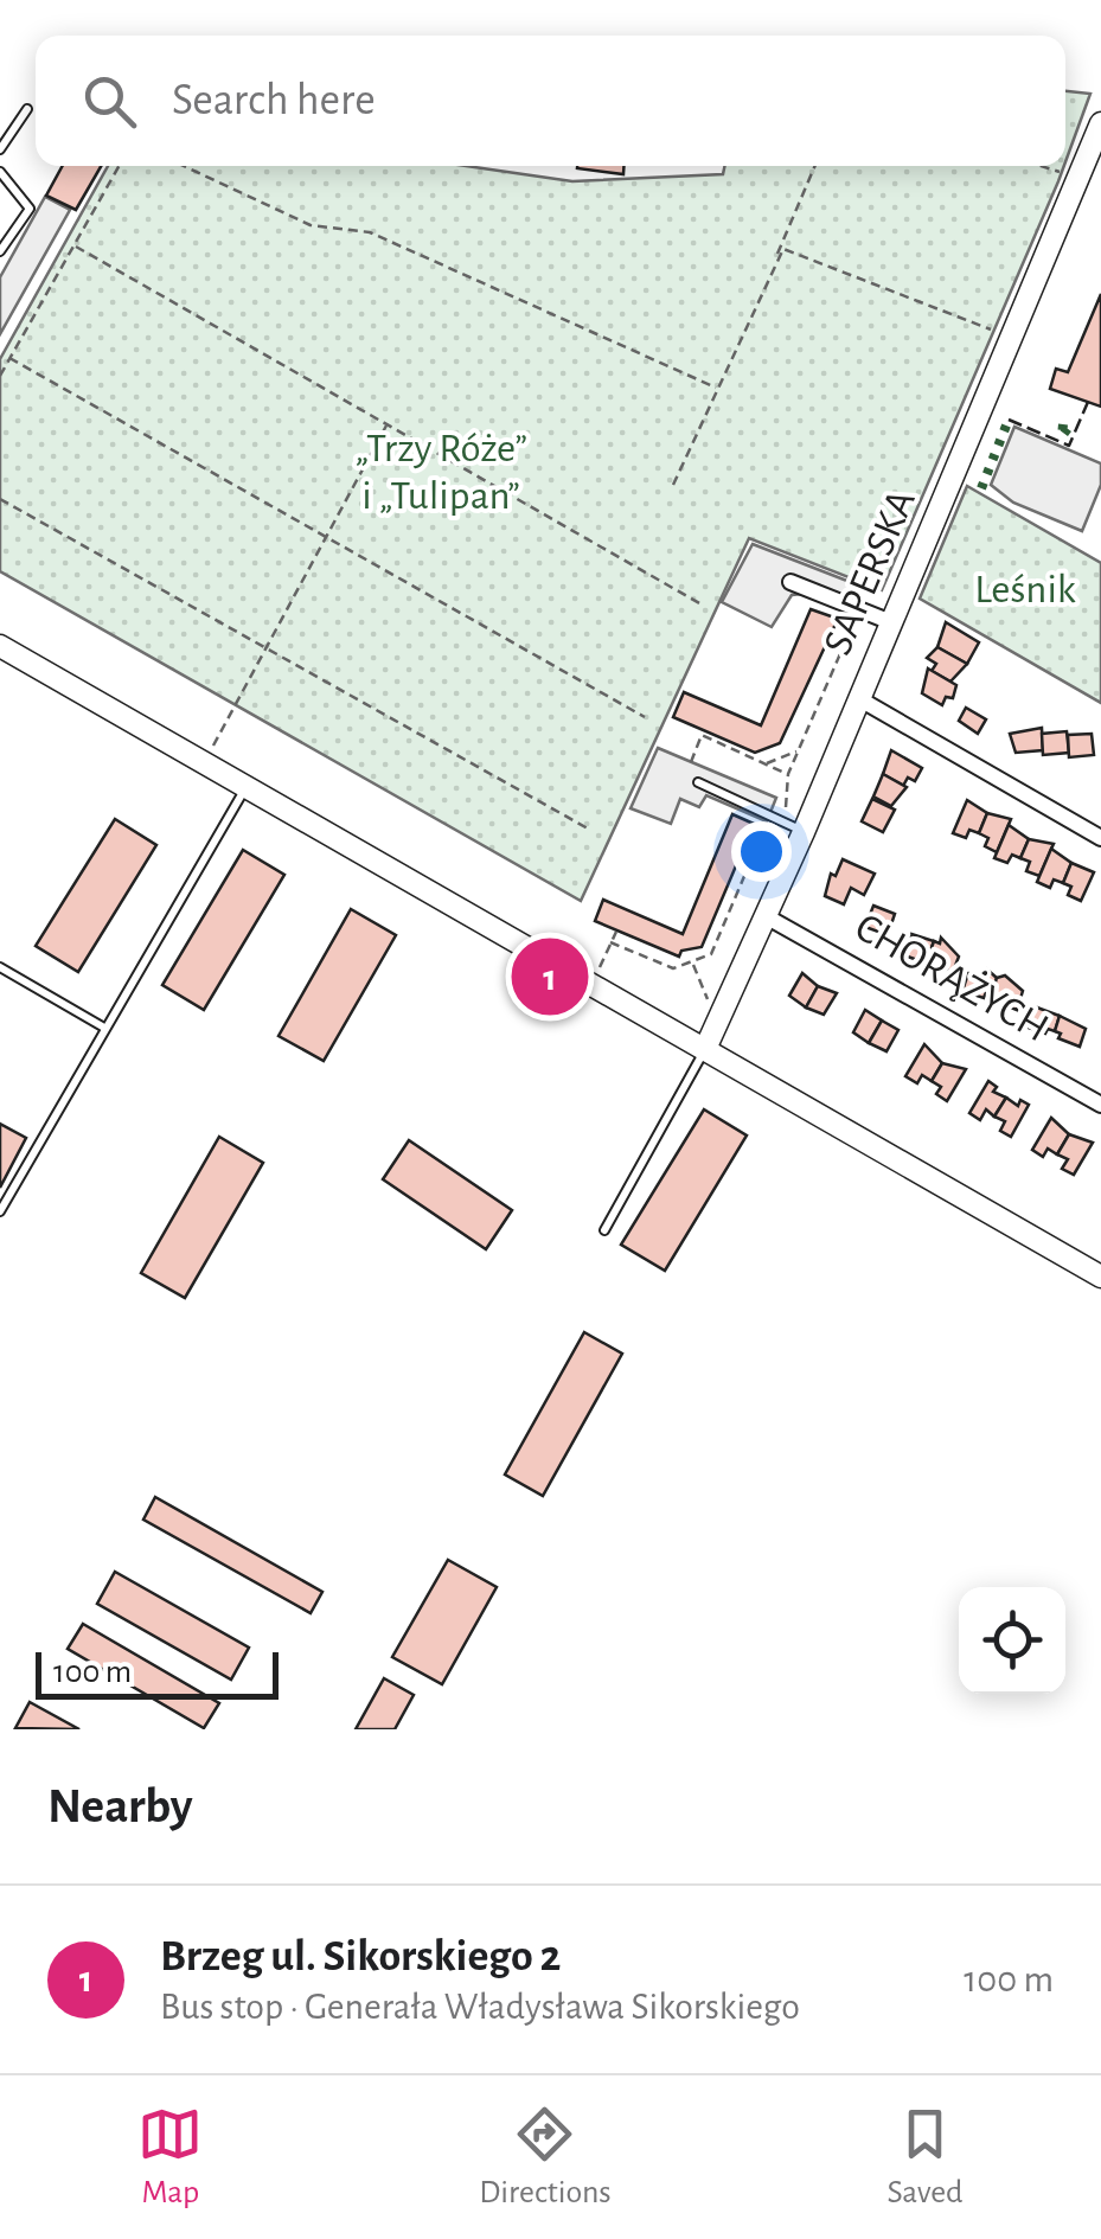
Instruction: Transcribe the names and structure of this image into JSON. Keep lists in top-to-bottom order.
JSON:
{
  "streets": {
    "main road": ["SAPERSKA"],
    "street": ["CHORĄŻYCH"]
  },
  "crossings": [
    ["SAPERSKA", "CHORĄŻYCH"]
  ],
  "parks": ["„Trzy Róże” i „Tulipan”", "Leśnik"],
  "scale_bar": "100 m",
  "page": {
    "search": "Search here",
    "pins": "1",
    "scale": "100 m",
    "heading": "Nearby",
    "list": [
      {
        "mark": "1",
        "name": "Brzeg ul. Sikorskiego 2",
        "note": "Bus stop · Generała Władysława Sikorskiego",
        "value": "100 m"
      }
    ],
    "nav": ["Map", "Directions", "Saved"]
  }
}
